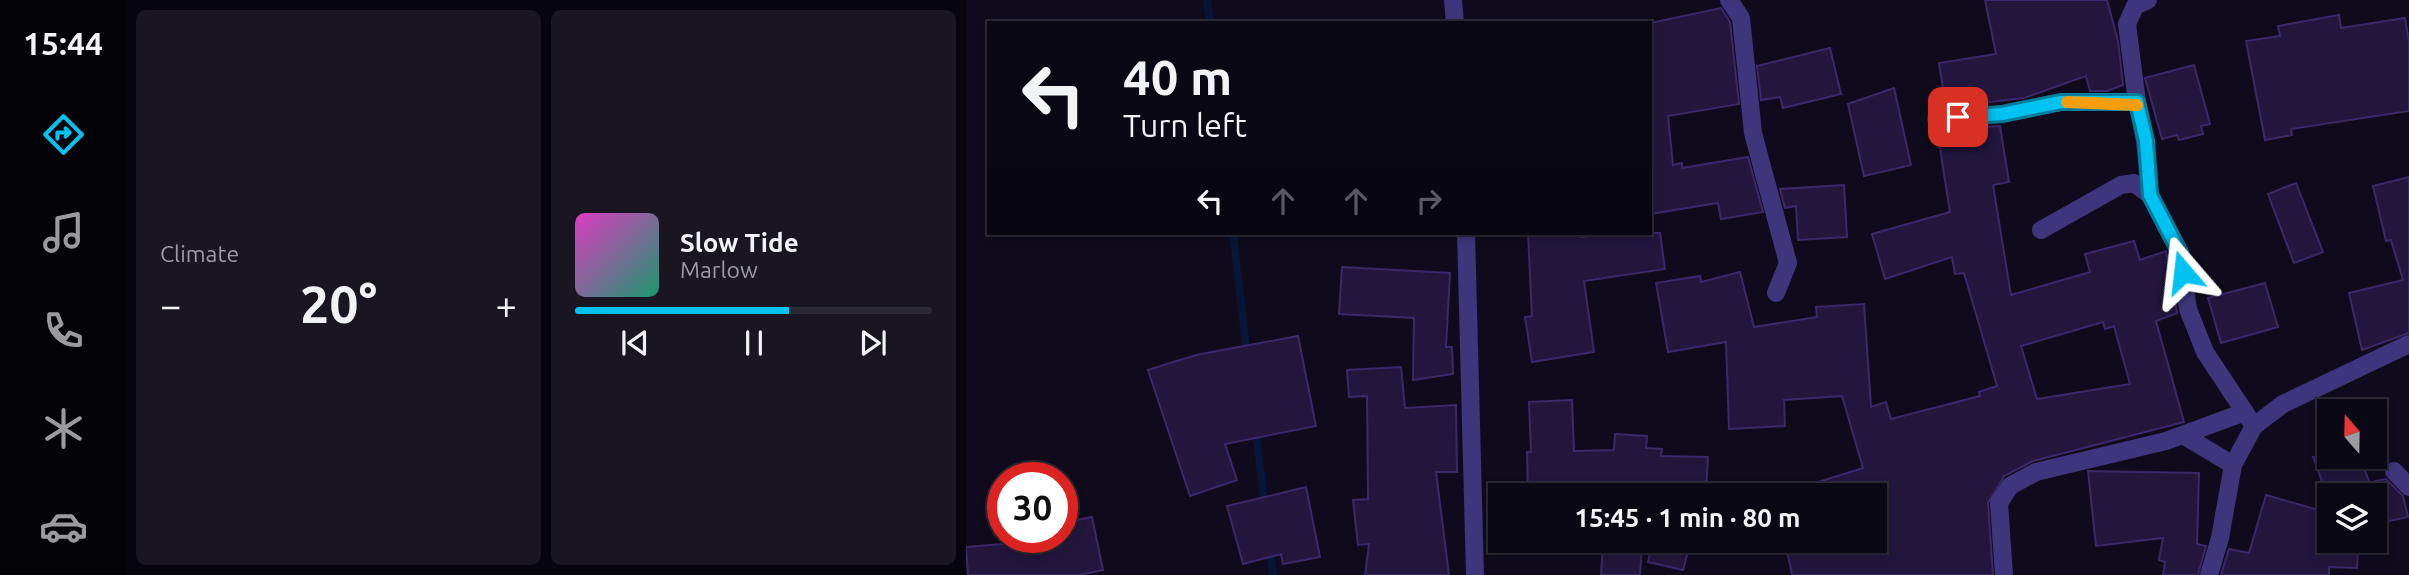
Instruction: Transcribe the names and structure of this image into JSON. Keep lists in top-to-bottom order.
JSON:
{
  "north": "top",
  "page": {
    "tabs": "15:44",
    "tile": "Climate",
    "turn": ["40 m", "Turn left"],
    "song": ["Slow Tide", "Marlow"],
    "heat": ["−", "20°", "+"],
    "limit": "30",
    "trip": "15:45 · 1 min · 80 m"
  }
}
